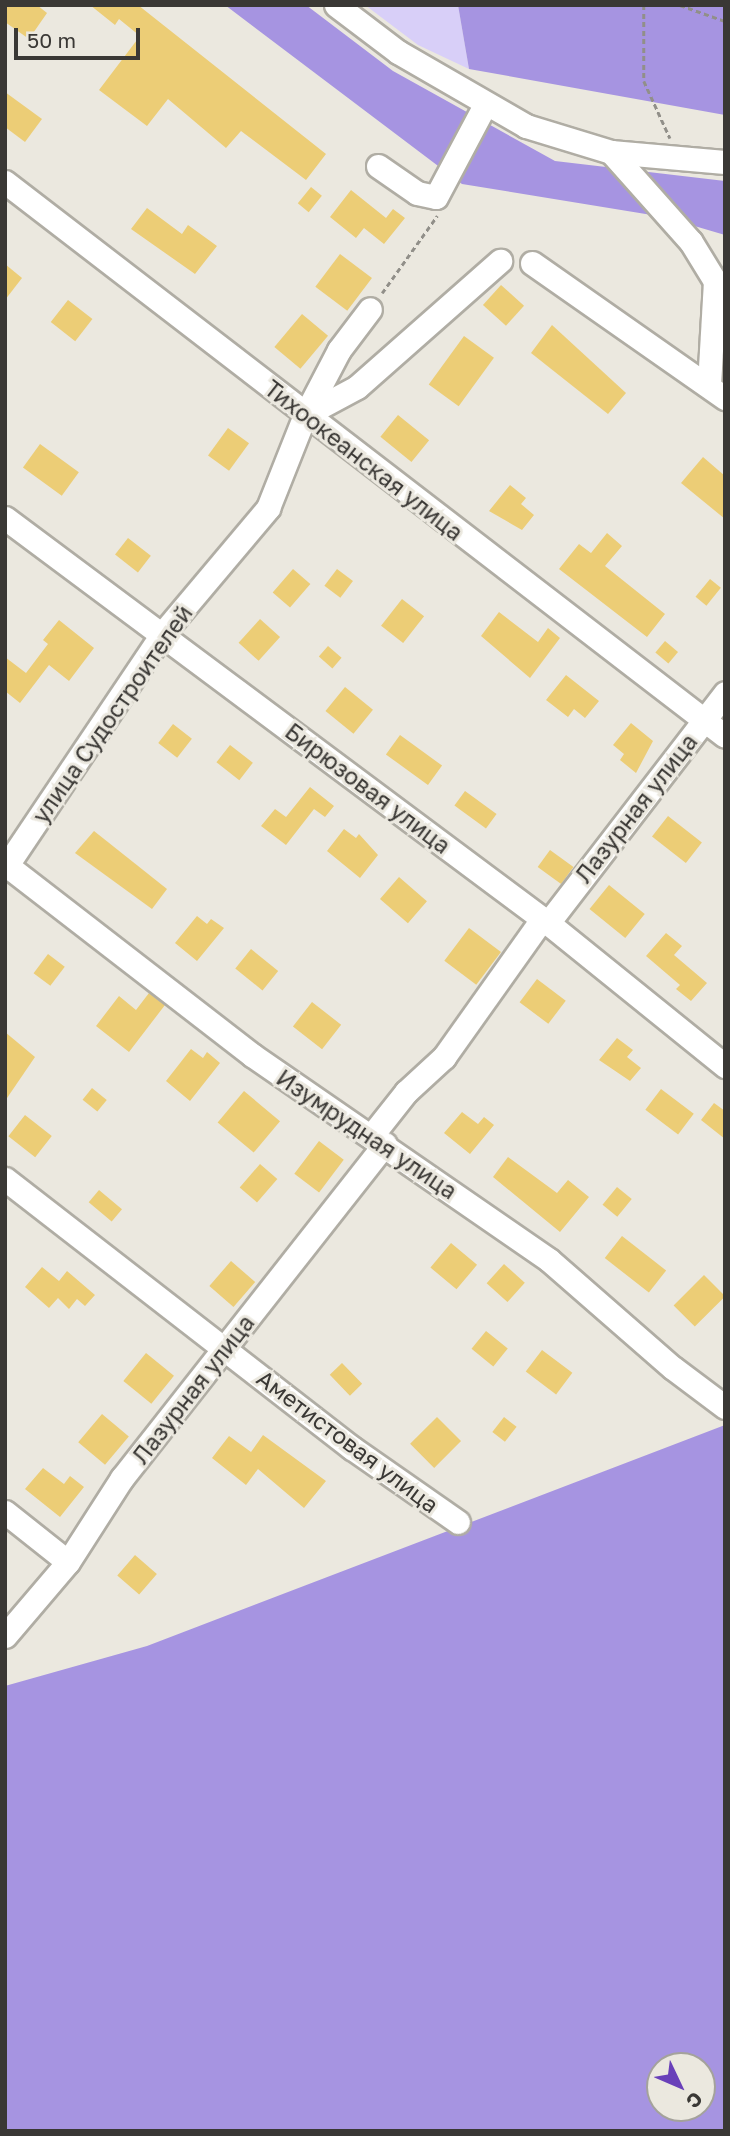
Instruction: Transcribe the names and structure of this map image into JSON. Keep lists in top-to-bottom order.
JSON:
{
  "streets": {
    "street": [
      "Тихоокеанская улица",
      "улица Судостроителей",
      "Бирюзовая улица",
      "Лазурная улица",
      "Изумрудная улица",
      "Аметистовая улица"
    ]
  },
  "crossings": [
    ["Тихоокеанская улица", "улица Судостроителей"],
    ["Тихоокеанская улица", "Лазурная улица"],
    ["улица Судостроителей", "Бирюзовая улица"],
    ["улица Судостроителей", "Изумрудная улица"],
    ["Бирюзовая улица", "Лазурная улица"],
    ["Лазурная улица", "Изумрудная улица"],
    ["Лазурная улица", "Аметистовая улица"]
  ],
  "scale_bar": "50 m",
  "north": "bottom right"
}
